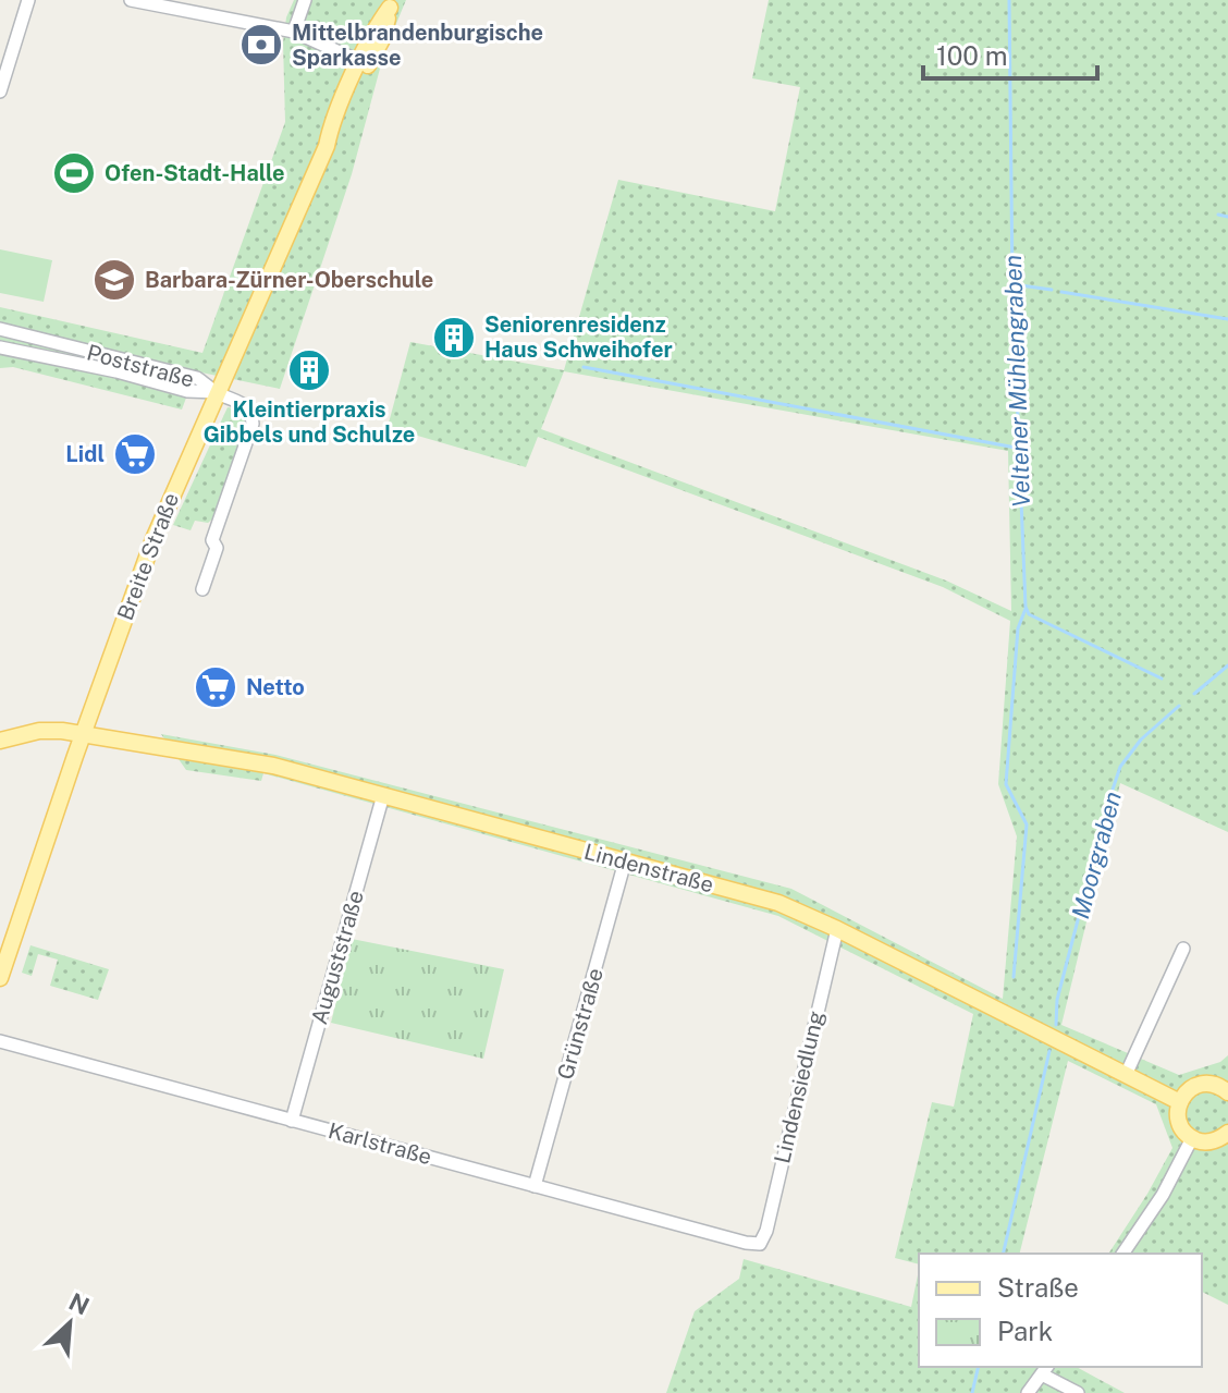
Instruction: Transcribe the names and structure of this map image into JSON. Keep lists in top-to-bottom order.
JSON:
{
  "streets": {
    "main road": ["Breite Straße", "Lindenstraße"],
    "street": [
      "Poststraße",
      "Auguststraße",
      "Grünstraße",
      "Lindensiedlung",
      "Karlstraße"
    ]
  },
  "crossings": [
    ["Poststraße", "Breite Straße"],
    ["Breite Straße", "Lindenstraße"],
    ["Lindenstraße", "Auguststraße"],
    ["Lindenstraße", "Grünstraße"],
    ["Lindenstraße", "Lindensiedlung"],
    ["Auguststraße", "Karlstraße"],
    ["Grünstraße", "Karlstraße"],
    ["Lindensiedlung", "Karlstraße"]
  ],
  "water": ["Veltener Mühlengraben", "Moorgraben"],
  "places": {
    "bank": ["Mittelbrandenburgische Sparkasse"],
    "sports": ["Ofen-Stadt-Halle"],
    "school or university": ["Barbara-Zürner-Oberschule"],
    "building": ["Seniorenresidenz Haus Schweihofer", "Kleintierpraxis Gibbels und Schulze"],
    "supermarket": ["Lidl", "Netto"]
  },
  "legend": ["Straße", "Park"],
  "scale_bar": "100 m",
  "north": "top right"
}
